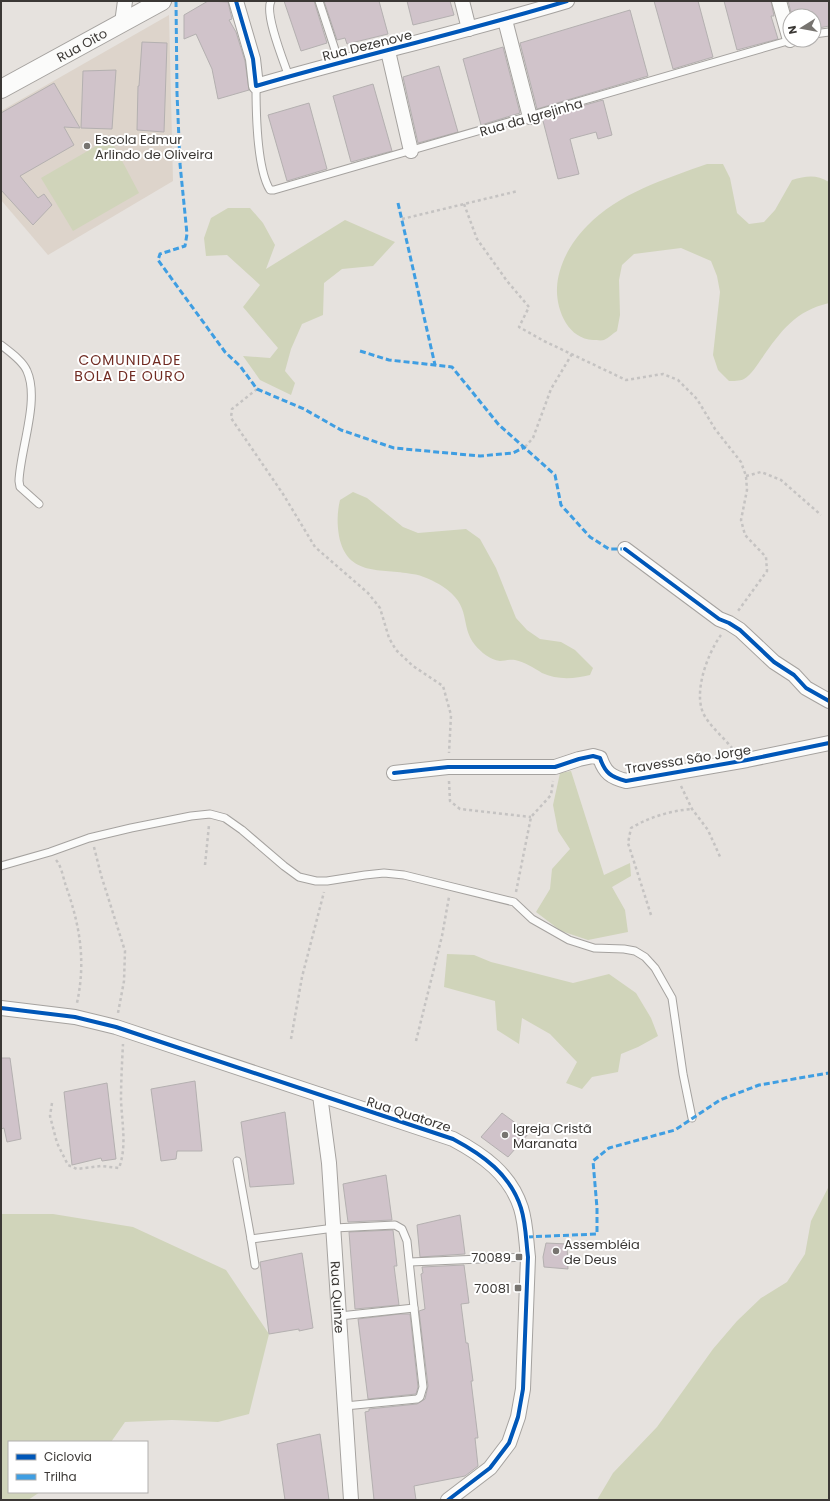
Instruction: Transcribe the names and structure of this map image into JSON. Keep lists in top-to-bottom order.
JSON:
{
  "streets": {
    "street": [
      "Rua Oito",
      "Rua Dezenove",
      "Travessa São Jorge",
      "Rua Quatorze",
      "Rua Quinze"
    ],
    "lane": ["Rua da Igrejinha"]
  },
  "crossings": [
    ["Rua Dezenove", "Rua da Igrejinha"],
    ["Rua Quatorze", "Rua Quinze"]
  ],
  "districts": ["COMUNIDADE BOLA DE OURO"],
  "places": {
    "other": ["Escola Edmur Arlindo de Oliveira", "Igreja Cristã Maranata", "Assembléia de Deus"],
    "transit": ["70089", "70081"]
  },
  "legend": ["Ciclovia", "Trilha"],
  "north": "left"
}
